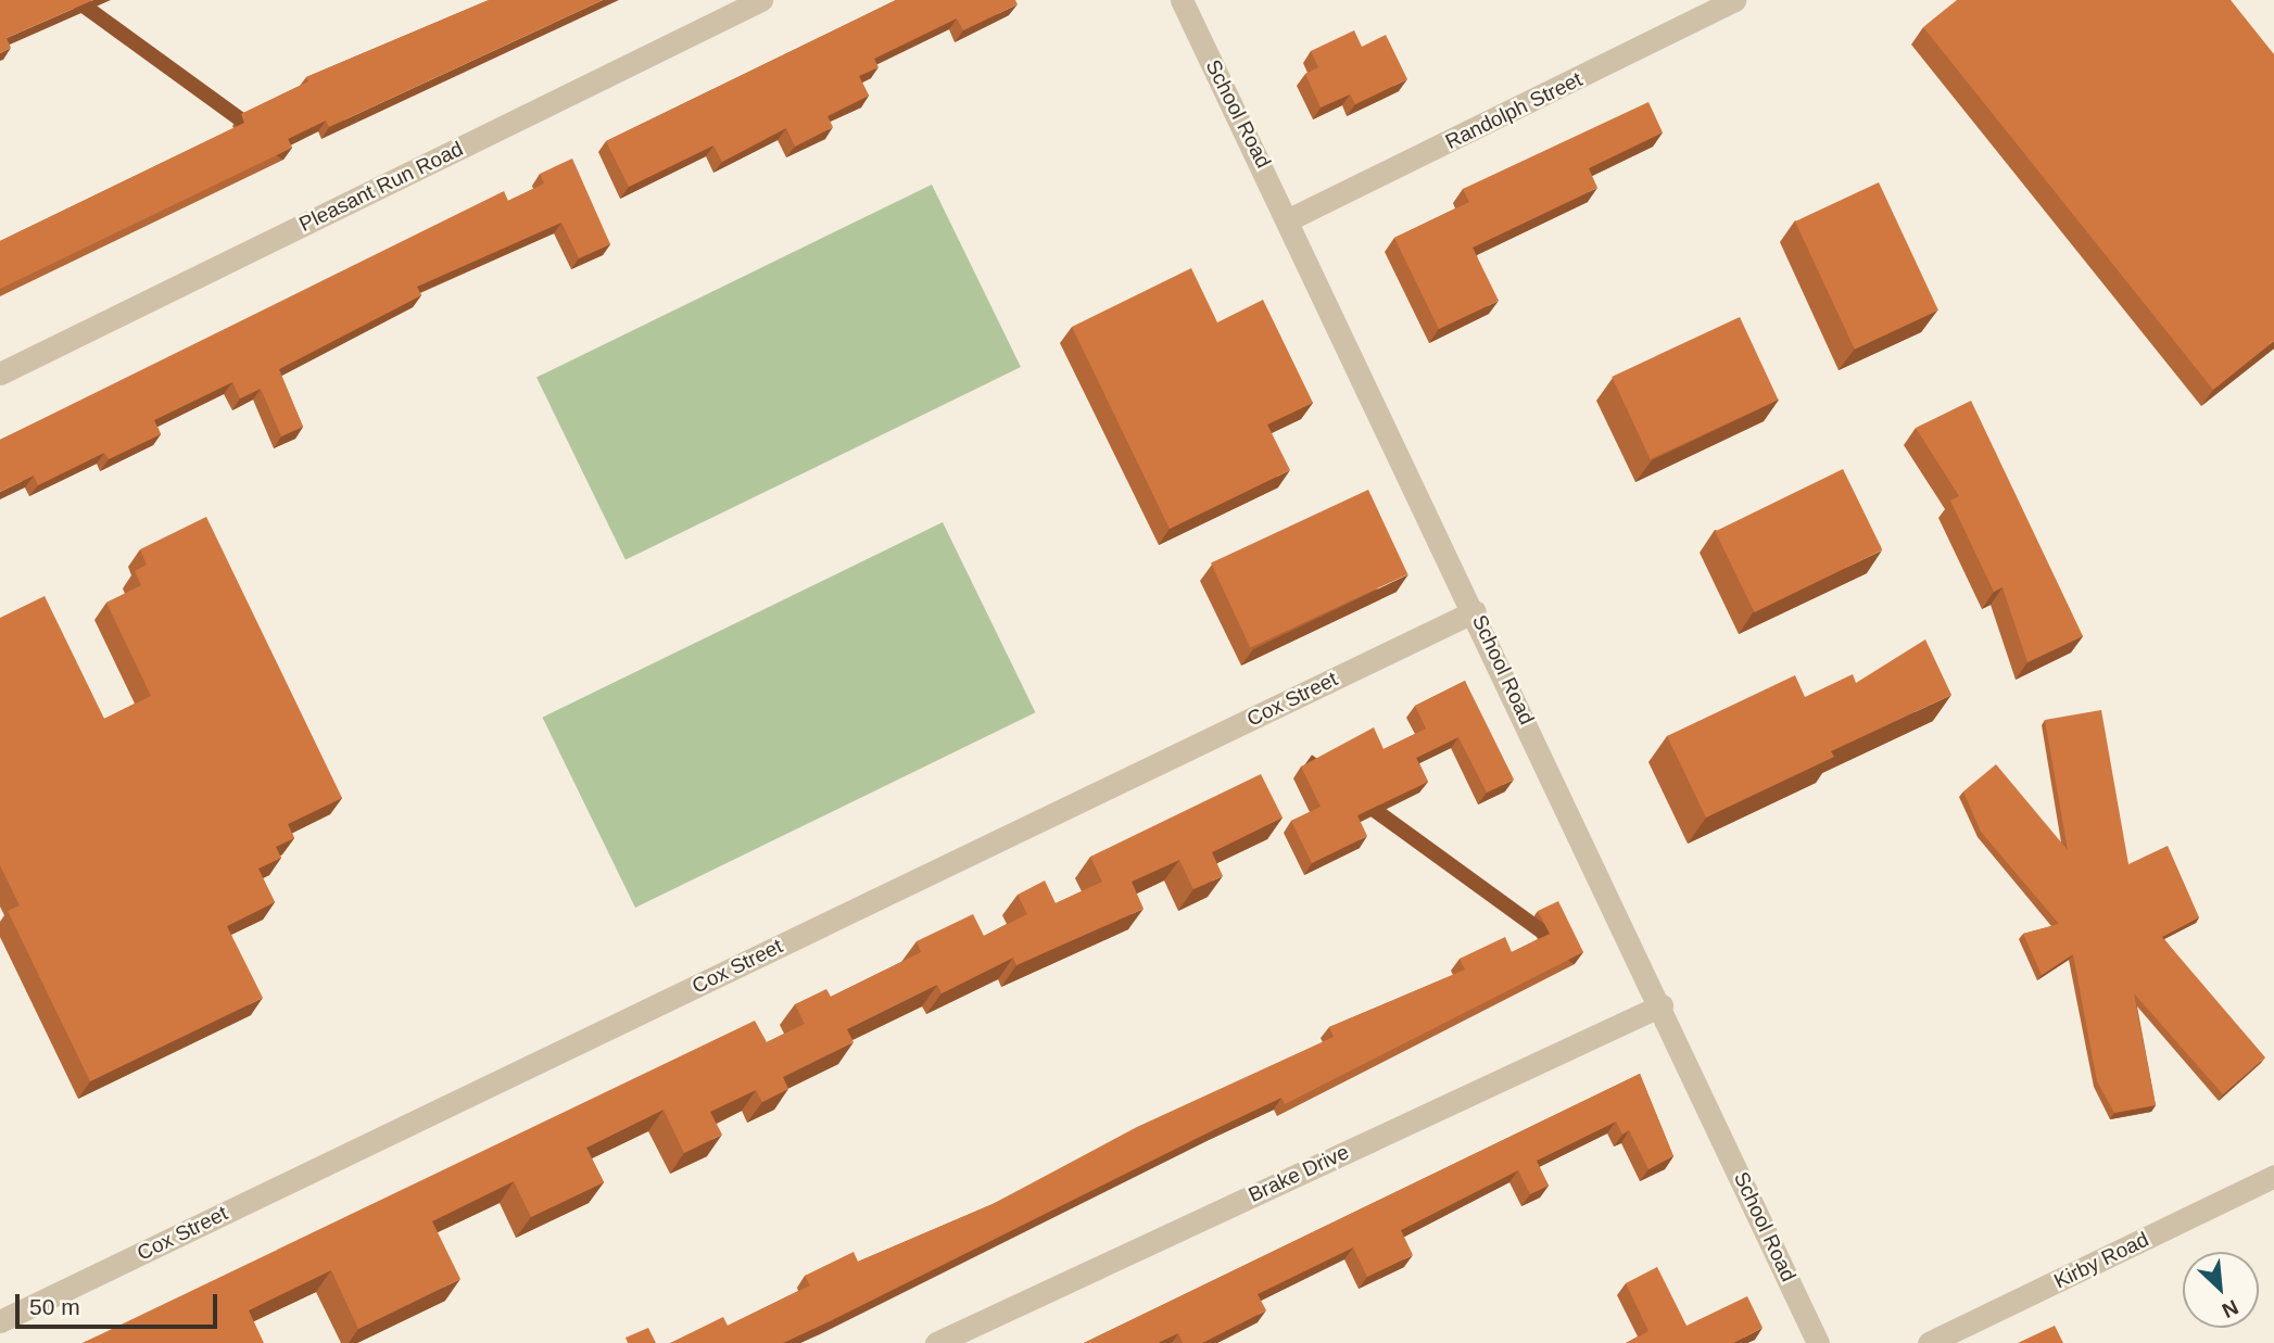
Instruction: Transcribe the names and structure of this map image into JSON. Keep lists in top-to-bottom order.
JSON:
{
  "streets": {
    "street": [
      "Randolph Street",
      "School Road",
      "Pleasant Run Road",
      "Cox Street",
      "Brake Drive",
      "Kirby Road"
    ]
  },
  "crossings": [
    ["Randolph Street", "School Road"],
    ["School Road", "Cox Street"],
    ["School Road", "Brake Drive"]
  ],
  "scale_bar": "50 m",
  "north": "bottom right"
}
